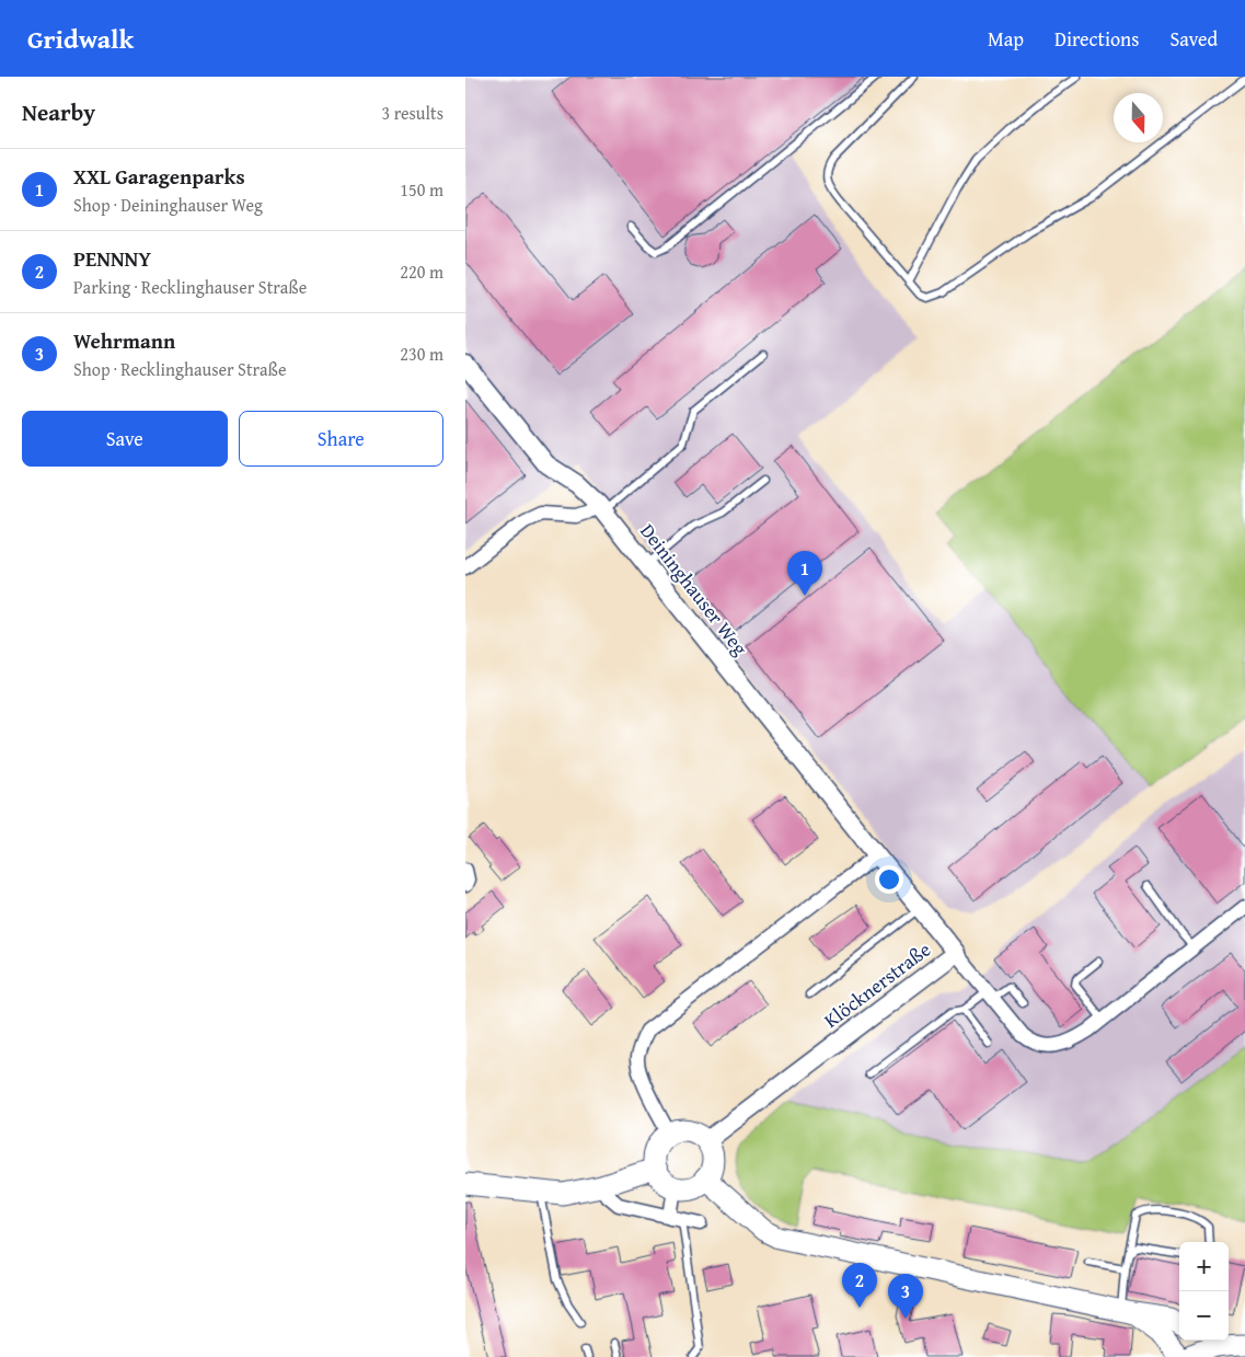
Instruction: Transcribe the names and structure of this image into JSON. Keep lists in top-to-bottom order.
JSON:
{
  "streets": {
    "street": ["Deininghauser Weg", "Klöcknerstraße"]
  },
  "crossings": [
    ["Deininghauser Weg", "Klöcknerstraße"]
  ],
  "north": "bottom",
  "page": {
    "header": "Gridwalk",
    "nav": ["Map", "Directions", "Saved"],
    "heading": ["Nearby", "3 results"],
    "list": [
      {
        "mark": "1",
        "name": "XXL Garagenparks",
        "note": "Shop · Deininghauser Weg",
        "value": "150 m"
      },
      {
        "mark": "2",
        "name": "PENNNY",
        "note": "Parking · Recklinghauser Straße",
        "value": "220 m"
      },
      {
        "mark": "3",
        "name": "Wehrmann",
        "note": "Shop · Recklinghauser Straße",
        "value": "230 m"
      }
    ],
    "buttons": ["Save", "Share"],
    "pins": ["1", "2", "3"],
    "map_buttons": ["+", "−"]
  }
}
